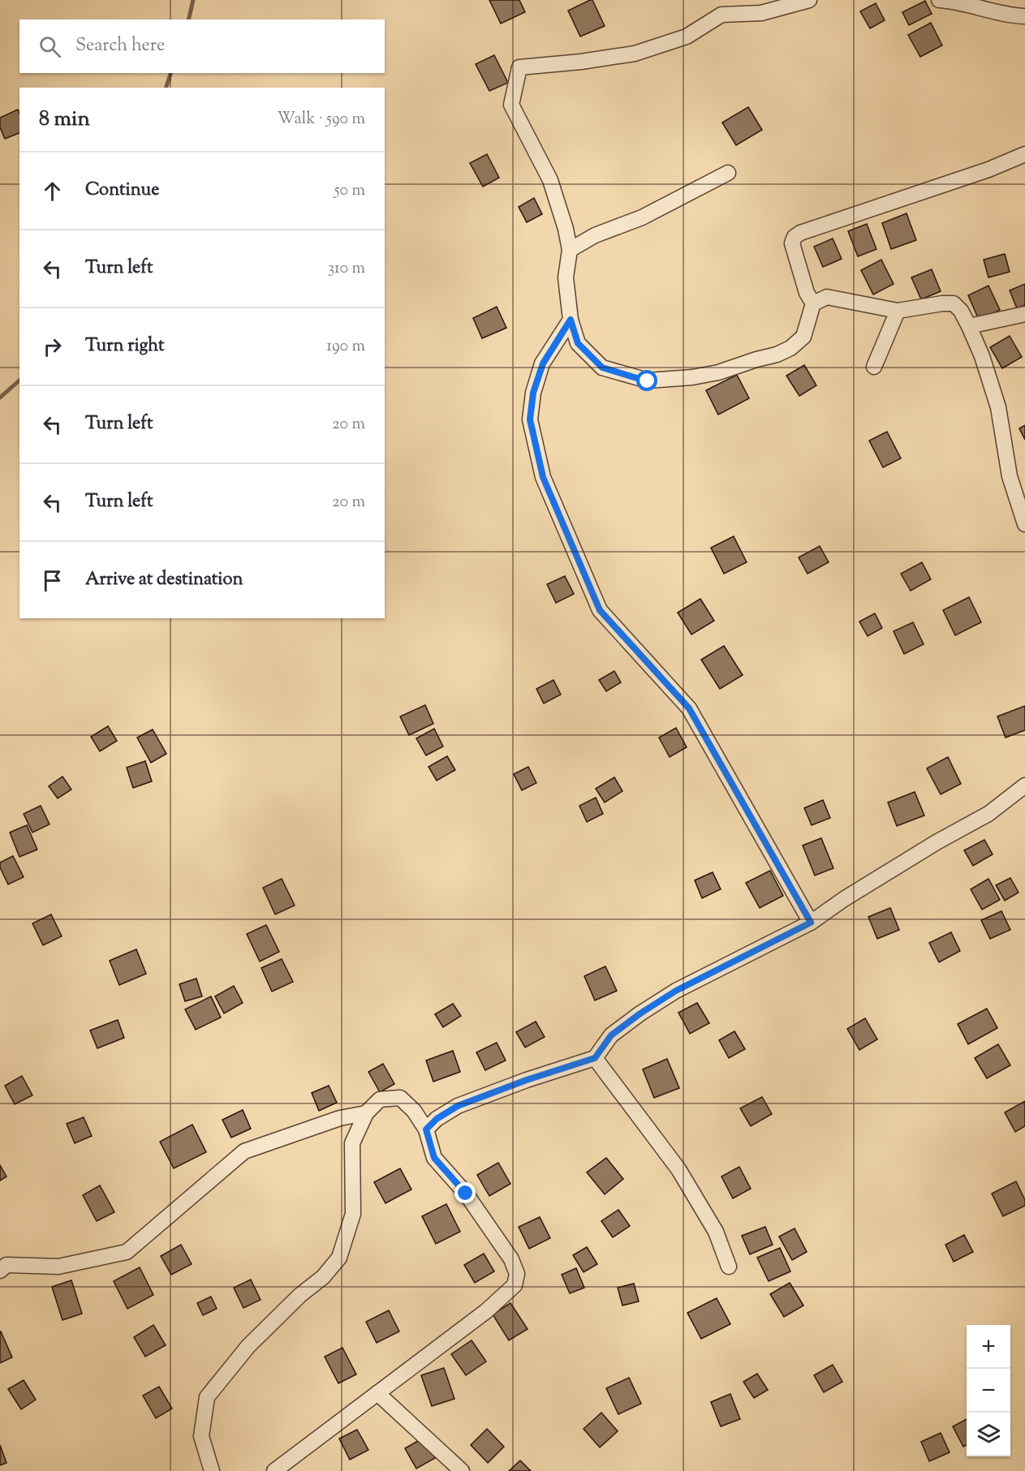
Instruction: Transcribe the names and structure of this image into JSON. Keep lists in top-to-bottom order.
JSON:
{
  "page": {
    "search": "Search here",
    "heading": ["8 min", "Walk · 590 m"],
    "list": [
      ["Continue", "50 m"],
      ["Turn left", "310 m"],
      ["Turn right", "190 m"],
      ["Turn left", "20 m"],
      ["Turn left", "20 m"],
      "Arrive at destination"
    ],
    "map_buttons": ["+", "−"]
  }
}
